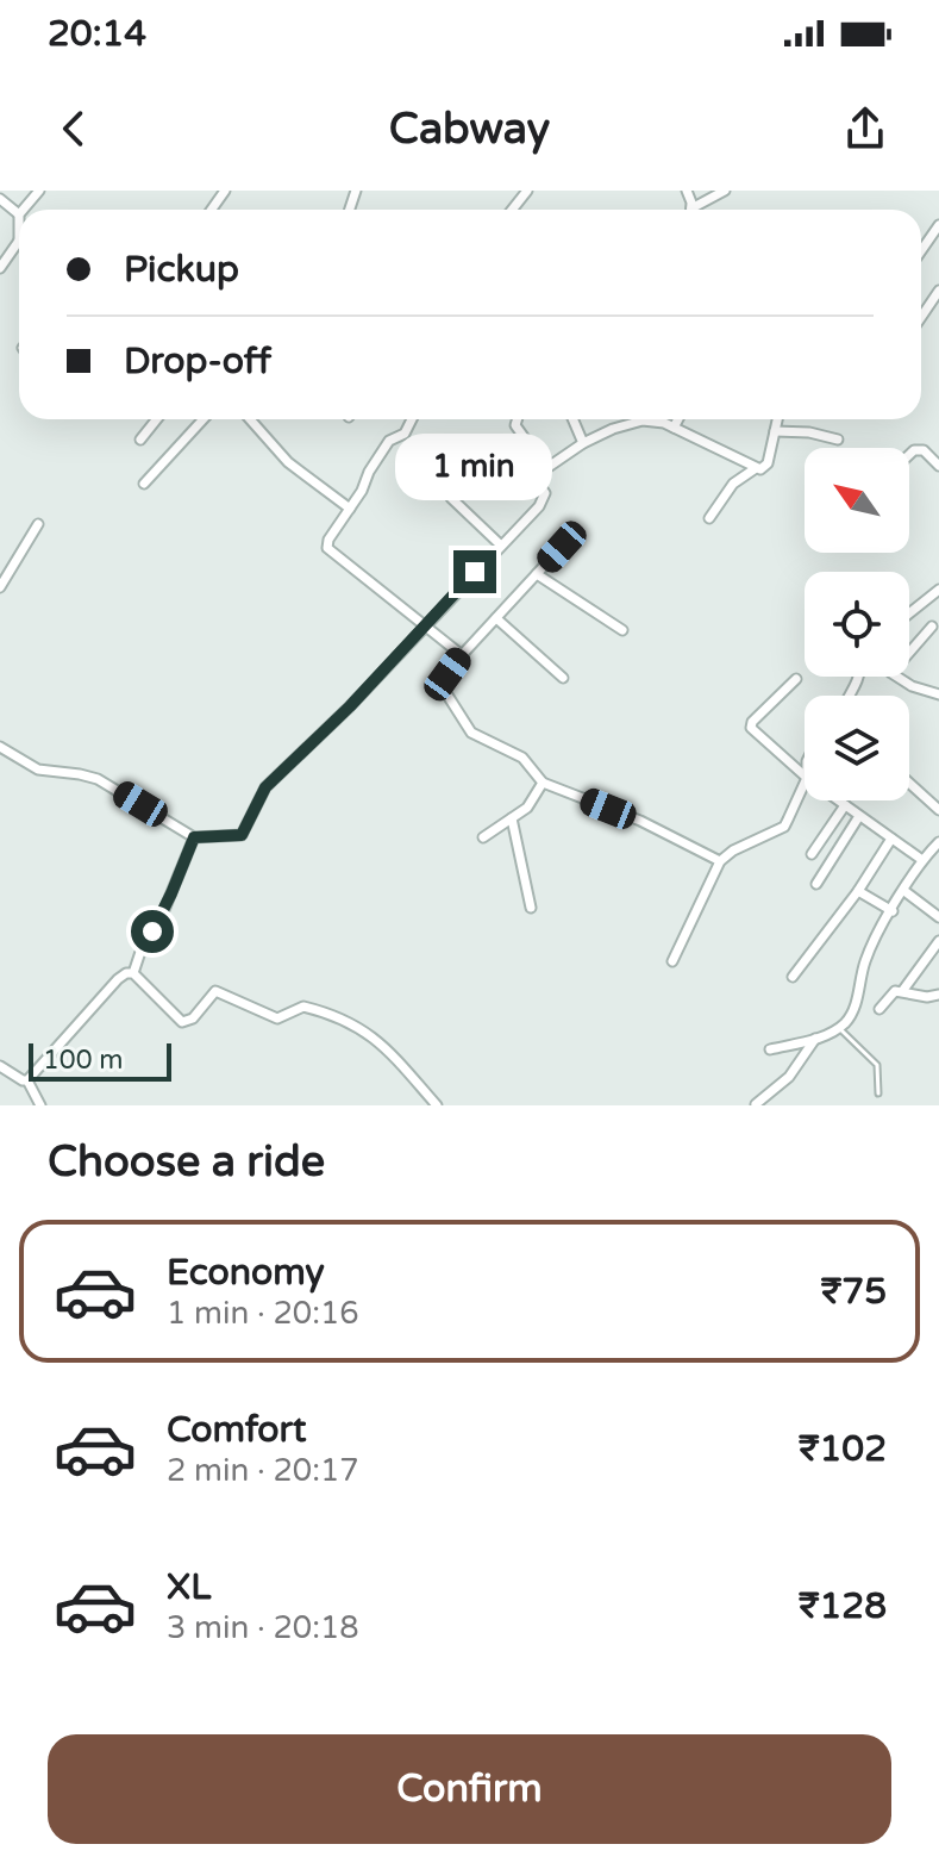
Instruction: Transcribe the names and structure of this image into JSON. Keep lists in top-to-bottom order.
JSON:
{
  "scale_bar": "100 m",
  "north": "top left",
  "page": {
    "status": "20:14",
    "header": "Cabway",
    "banner": ["Pickup", "Drop-off"],
    "bubble": "1 min",
    "scale": "100 m",
    "heading": "Choose a ride",
    "list": [
      {
        "name": "Economy",
        "note": "1 min · 20:16",
        "value": "₹75"
      },
      {
        "name": "Comfort",
        "note": "2 min · 20:17",
        "value": "₹102"
      },
      {
        "name": "XL",
        "note": "3 min · 20:18",
        "value": "₹128"
      }
    ],
    "buttons": "Confirm"
  }
}
